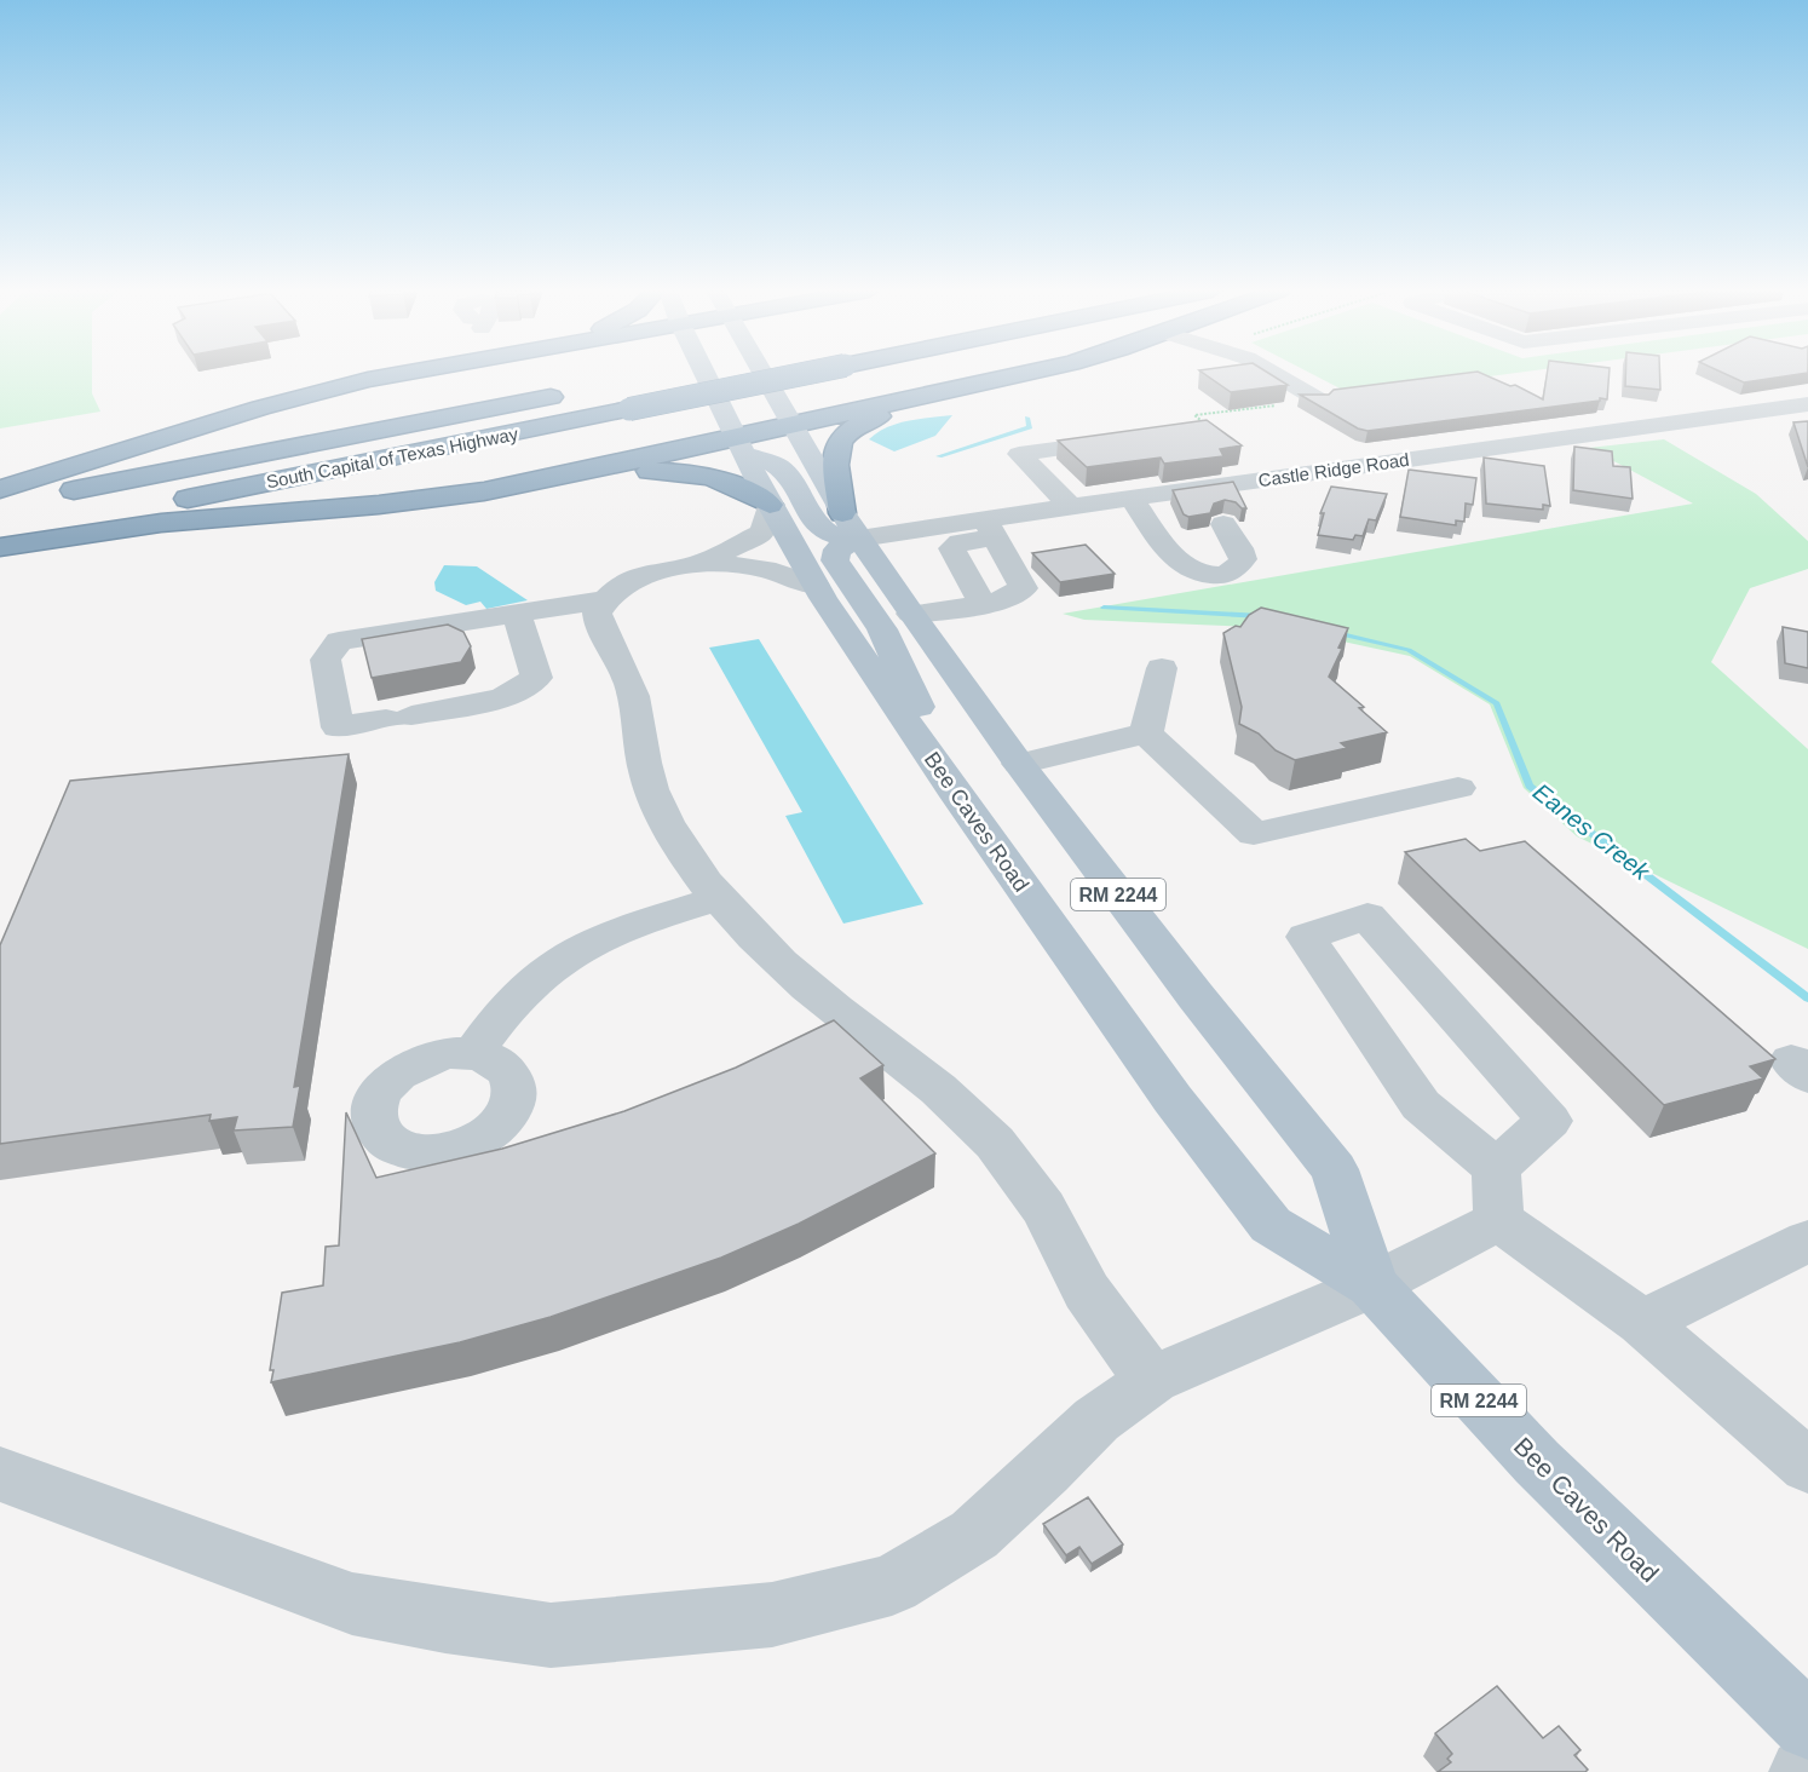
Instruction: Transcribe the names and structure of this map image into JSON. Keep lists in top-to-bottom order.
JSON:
{
  "streets": {
    "highway": ["South Capital of Texas Highway"],
    "main road": ["Bee Caves Road", "RM 2244"],
    "street": ["Castle Ridge Road"]
  },
  "crossings": [
    ["Castle Ridge Road", "Bee Caves Road"]
  ],
  "water": ["Eanes Creek"]
}
